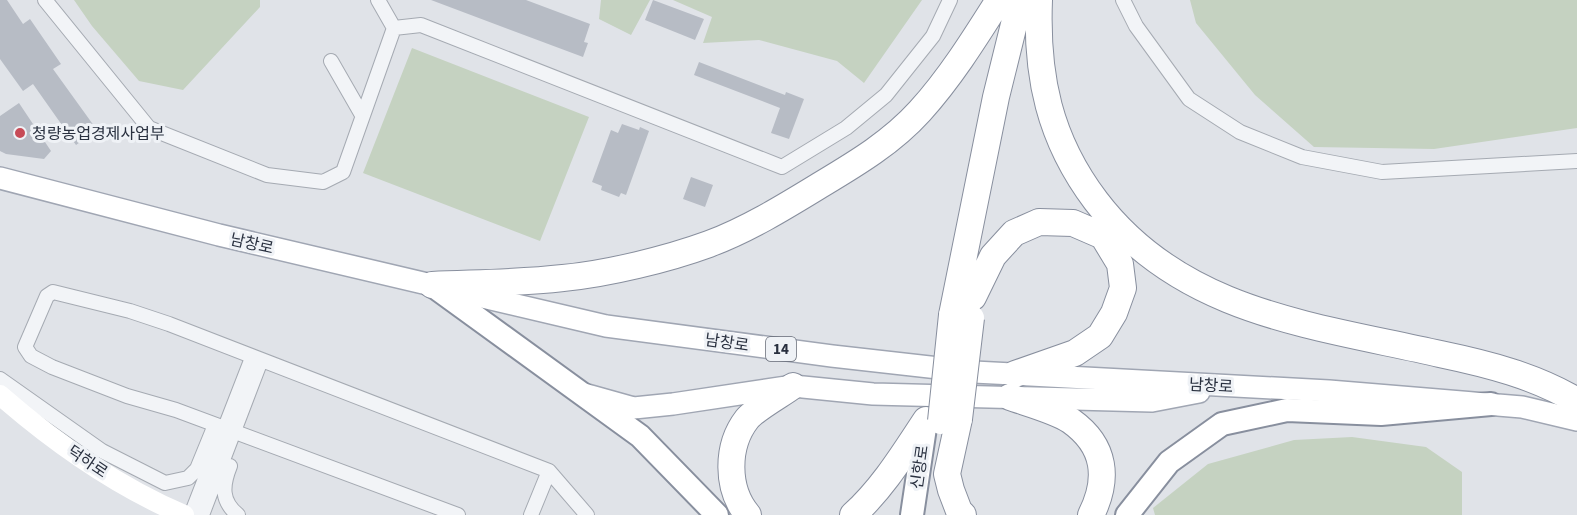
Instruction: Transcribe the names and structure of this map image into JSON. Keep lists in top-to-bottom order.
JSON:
{
  "streets": {
    "highway": ["신항로"],
    "main road": ["남창로", "14", "덕하로"]
  },
  "places": ["청량농업경제사업부"]
}
